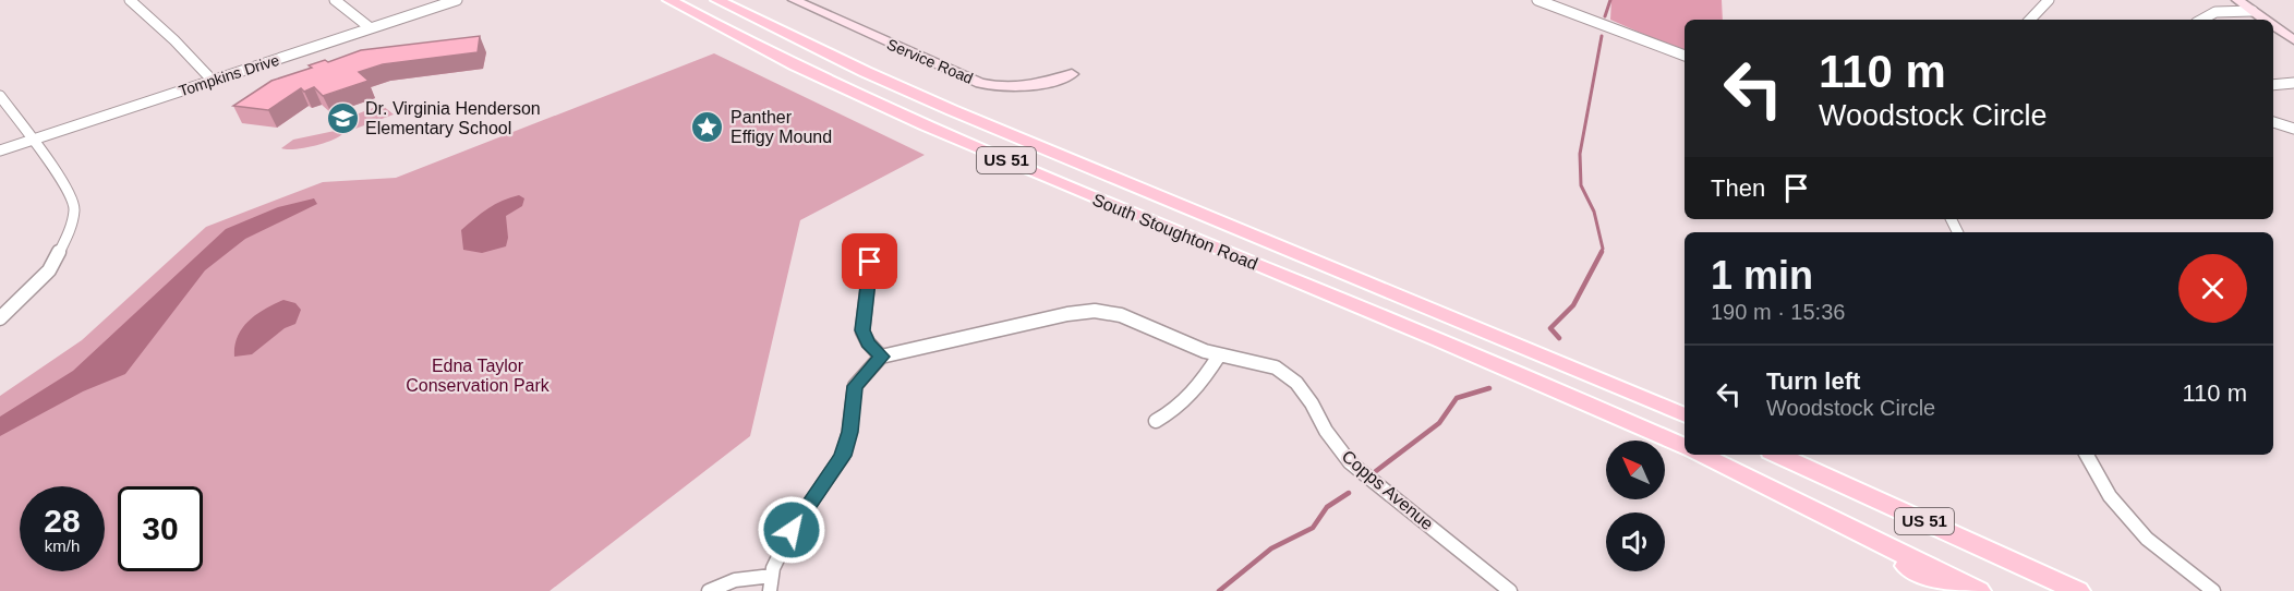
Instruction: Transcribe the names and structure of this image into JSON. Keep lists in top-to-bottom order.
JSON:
{
  "streets": {
    "main road": ["US 51", "South Stoughton Road"],
    "street": ["Service Road", "Tompkins Drive", "Copps Avenue"]
  },
  "parks": ["Edna Taylor Conservation Park"],
  "places": {
    "school or university": ["Dr. Virginia Henderson Elementary School"],
    "place": ["Panther Effigy Mound"]
  },
  "north": "top left",
  "page": {
    "turn": ["110 m", "Woodstock Circle"],
    "then": "Then",
    "heading": ["1 min", "190 m · 15:36"],
    "list": [
      {
        "name": "Turn left",
        "note": "Woodstock Circle",
        "value": "110 m"
      }
    ],
    "speed": "28 km/h",
    "limit": "30"
  }
}
